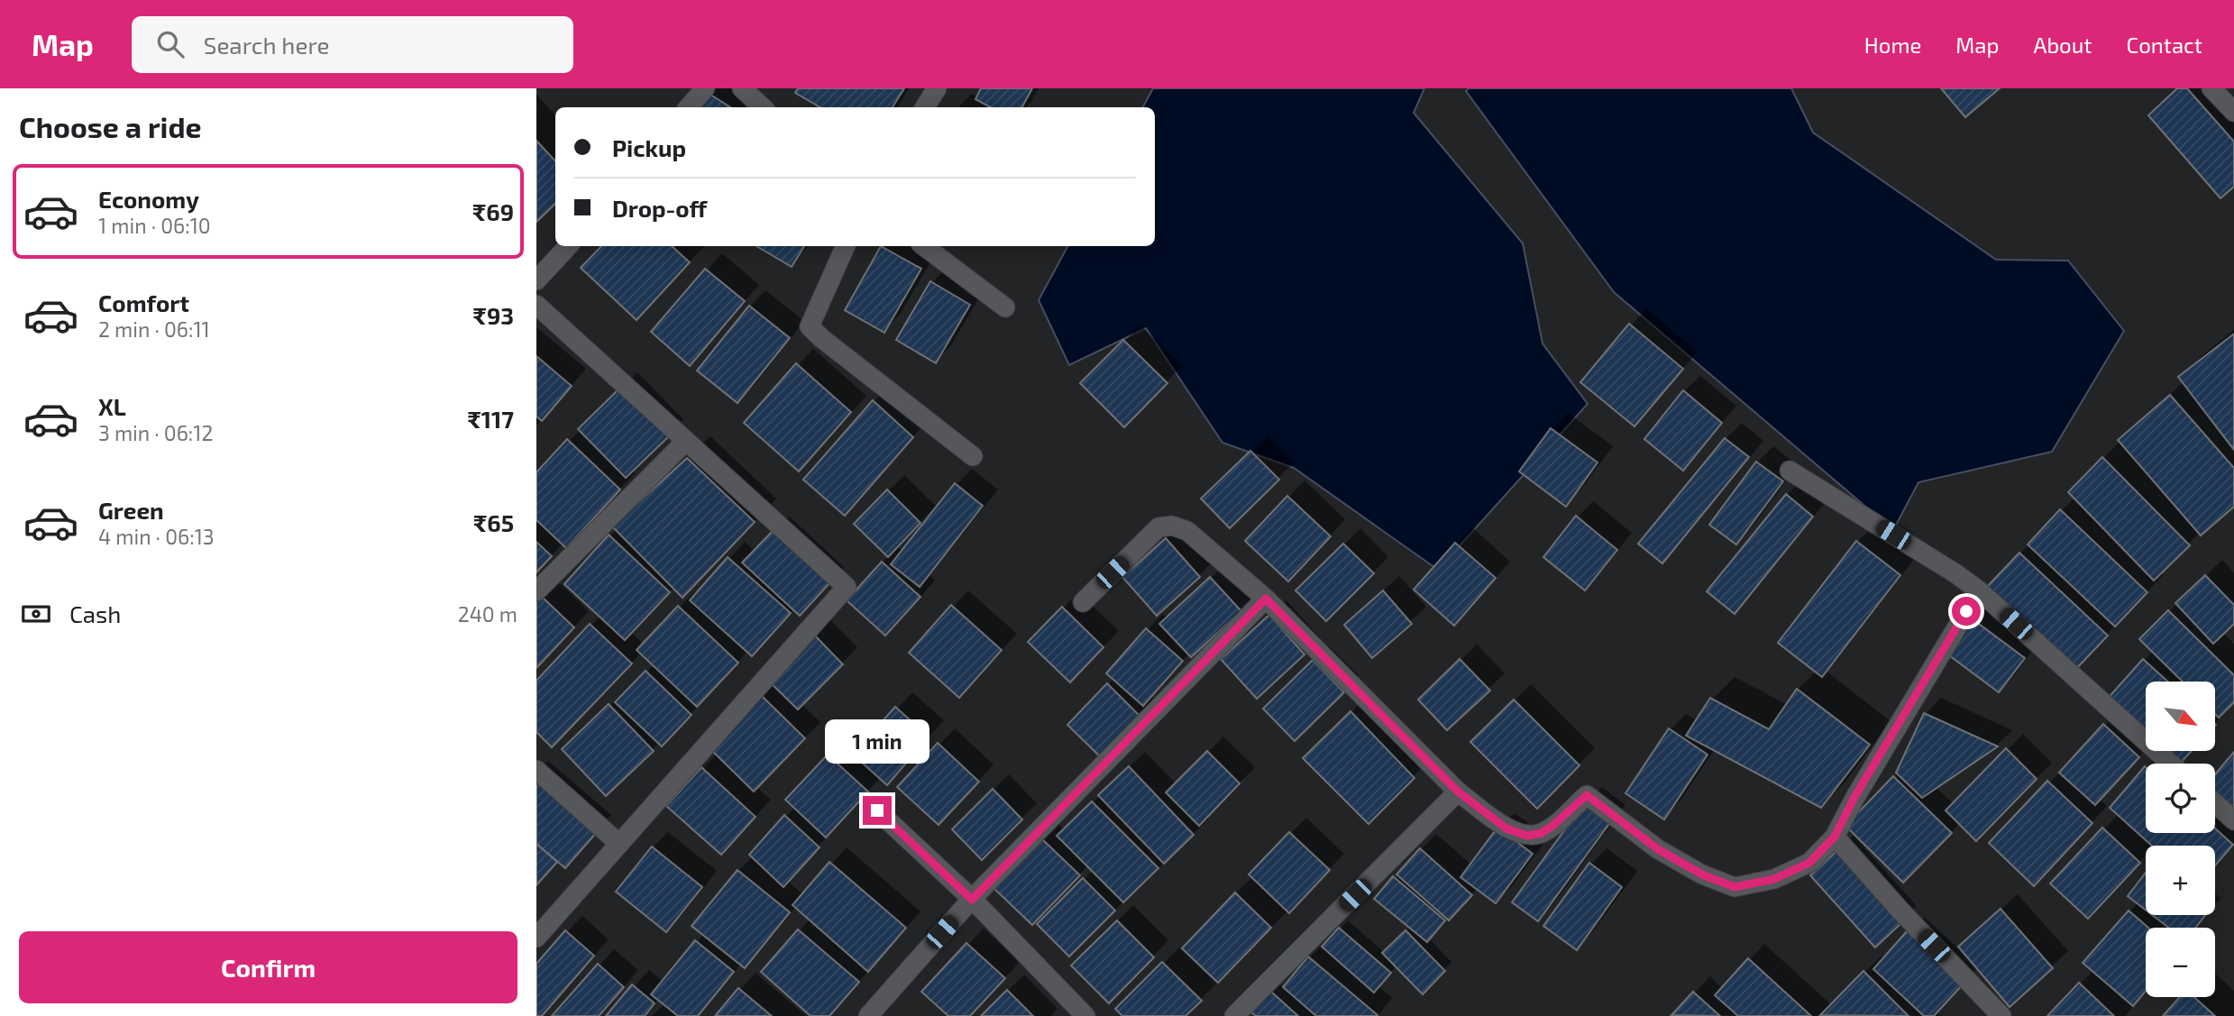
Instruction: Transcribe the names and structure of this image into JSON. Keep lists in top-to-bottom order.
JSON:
{
  "north": "bottom right",
  "page": {
    "header": "Map",
    "search": "Search here",
    "nav": [
      "Home",
      "Map",
      "About",
      "Contact"
    ],
    "heading": "Choose a ride",
    "banner": ["Pickup", "Drop-off"],
    "list": [
      {
        "name": "Economy",
        "note": "1 min · 06:10",
        "value": "₹69"
      },
      {
        "name": "Comfort",
        "note": "2 min · 06:11",
        "value": "₹93"
      },
      {
        "name": "XL",
        "note": "3 min · 06:12",
        "value": "₹117"
      },
      {
        "name": "Green",
        "note": "4 min · 06:13",
        "value": "₹65"
      }
    ],
    "pay": ["Cash", "240 m"],
    "map_buttons": ["+", "−"],
    "bubble": "1 min",
    "buttons": "Confirm"
  }
}
